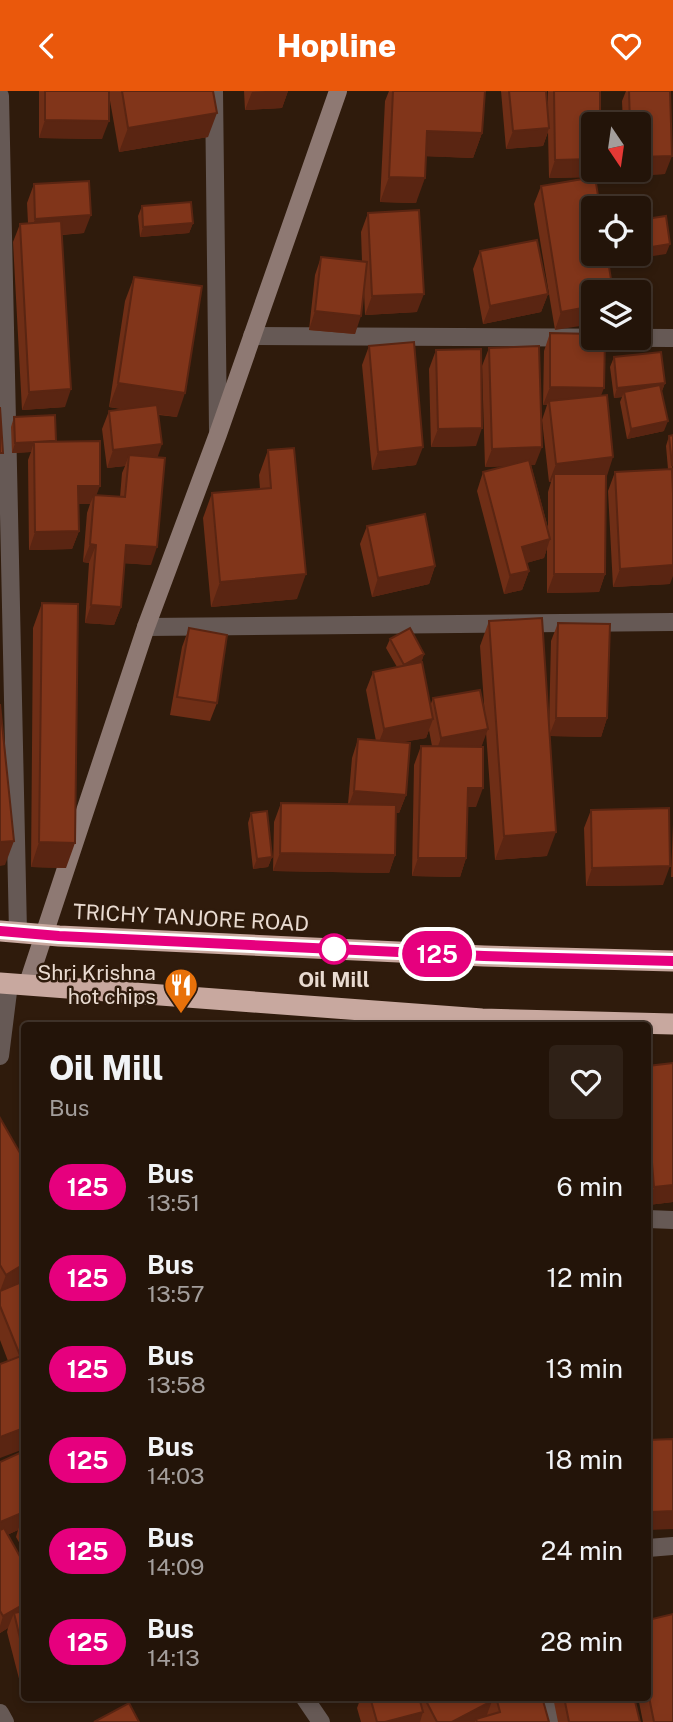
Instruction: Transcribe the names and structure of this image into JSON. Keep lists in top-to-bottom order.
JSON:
{
  "streets": {
    "highway": ["TRICHY TANJORE ROAD"]
  },
  "places": {
    "other": ["Oil Mill"],
    "restaurant": ["Shri Krishna hot chips"]
  },
  "lines": ["bus line 125"],
  "north": "bottom",
  "page": {
    "header": "Hopline",
    "on_map": "125",
    "heading": ["Oil Mill", "Bus"],
    "list": [
      {
        "mark": "125",
        "name": "Bus",
        "note": "13:51",
        "value": "6 min"
      },
      {
        "mark": "125",
        "name": "Bus",
        "note": "13:57",
        "value": "12 min"
      },
      {
        "mark": "125",
        "name": "Bus",
        "note": "13:58",
        "value": "13 min"
      },
      {
        "mark": "125",
        "name": "Bus",
        "note": "14:03",
        "value": "18 min"
      },
      {
        "mark": "125",
        "name": "Bus",
        "note": "14:09",
        "value": "24 min"
      },
      {
        "mark": "125",
        "name": "Bus",
        "note": "14:13",
        "value": "28 min"
      }
    ]
  }
}
